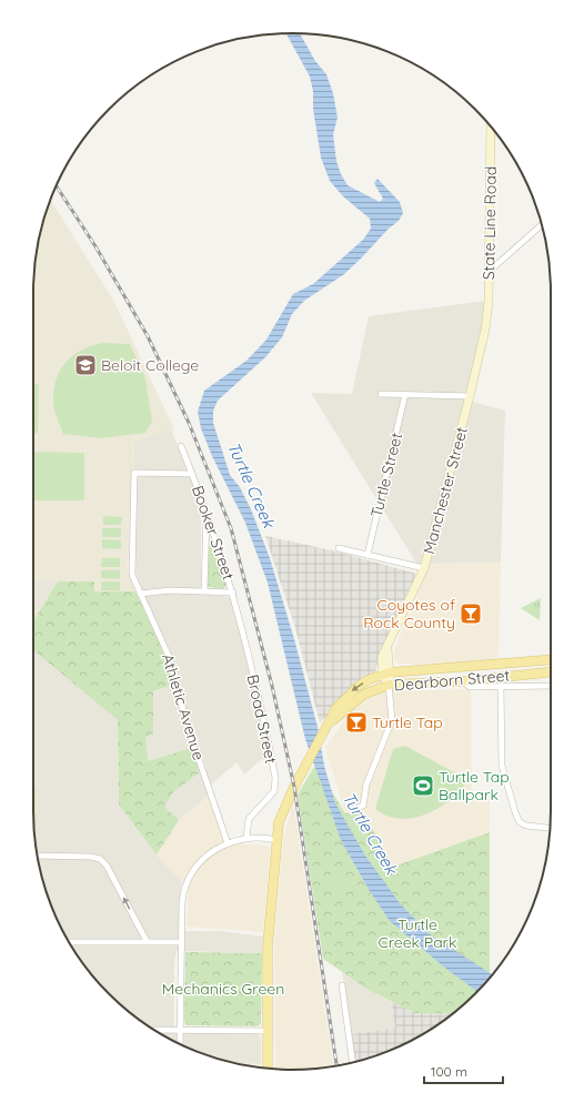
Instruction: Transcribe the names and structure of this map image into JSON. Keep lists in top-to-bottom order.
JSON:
{
  "streets": {
    "main road": ["Dearborn Street"],
    "street": [
      "State Line Road",
      "Turtle Street",
      "Manchester Street",
      "Booker Street",
      "Athletic Avenue",
      "Broad Street"
    ]
  },
  "crossings": [
    ["State Line Road", "Manchester Street"],
    ["Manchester Street", "Dearborn Street"],
    ["Booker Street", "Athletic Avenue"],
    ["Booker Street", "Broad Street"]
  ],
  "water": ["Turtle Creek"],
  "parks": ["Turtle Creek Park", "Mechanics Green"],
  "places": {
    "school or university": ["Beloit College"],
    "bar": ["Coyotes of Rock County", "Turtle Tap"],
    "sports": ["Turtle Tap Ballpark"]
  },
  "scale_bar": "100 m"
}
